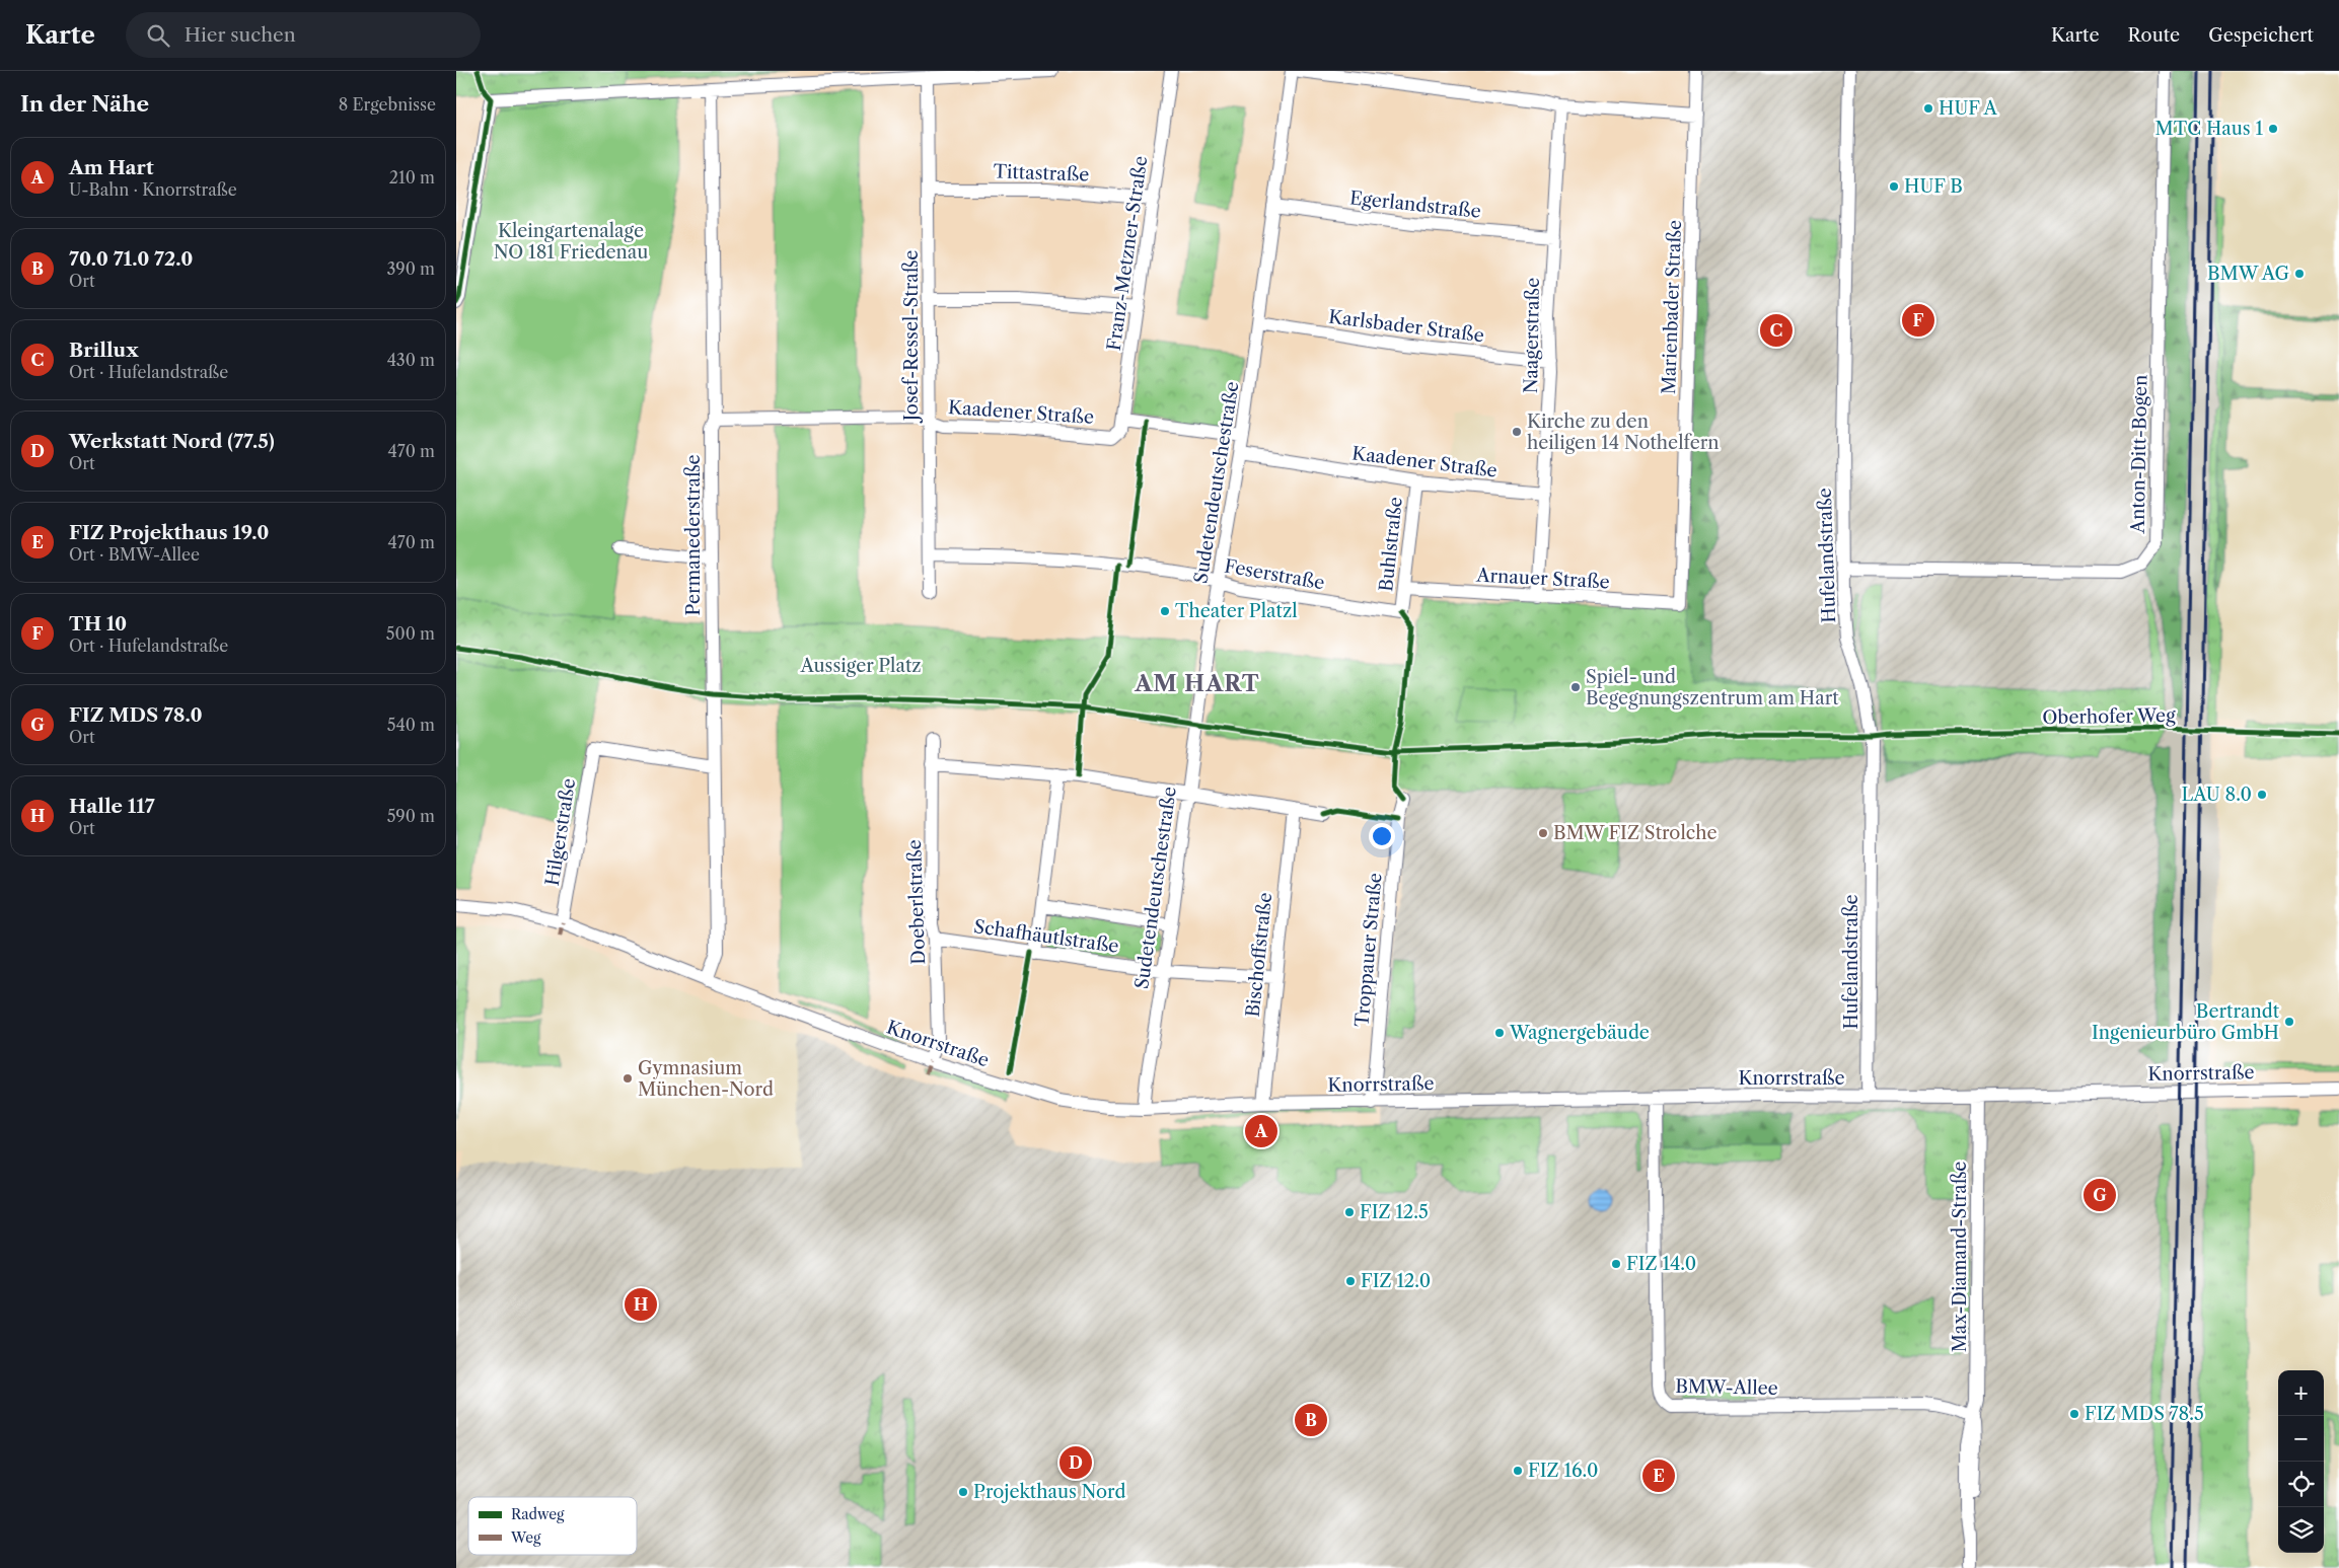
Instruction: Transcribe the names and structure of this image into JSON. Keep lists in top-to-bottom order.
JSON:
{
  "streets": {
    "street": [
      "Tittastraße",
      "Egerlandstraße",
      "Franz-Metzner-Straße",
      "Marienbader Straße",
      "Karlsbader Straße",
      "Josef-Ressel-Straße",
      "Naagerstraße",
      "Kaadener Straße",
      "Anton-Ditt-Bogen",
      "Sudetendeutschestraße",
      "Permanederstraße",
      "Buhlstraße",
      "Hufelandstraße",
      "Feserstraße",
      "Arnauer Straße",
      "Hilgerstraße",
      "Doeberlstraße",
      "Schafhäutlstraße",
      "Troppauer Straße",
      "Bischoffstraße",
      "Knorrstraße",
      "Max-Diamand-Straße",
      "BMW-Allee"
    ],
    "cycle path": ["Oberhofer Weg"]
  },
  "crossings": [
    ["Tittastraße", "Franz-Metzner-Straße"],
    ["Tittastraße", "Josef-Ressel-Straße"],
    ["Egerlandstraße", "Naagerstraße"],
    ["Egerlandstraße", "Sudetendeutschestraße"],
    ["Franz-Metzner-Straße", "Kaadener Straße"],
    ["Marienbader Straße", "Arnauer Straße"],
    ["Karlsbader Straße", "Naagerstraße"],
    ["Karlsbader Straße", "Sudetendeutschestraße"],
    ["Josef-Ressel-Straße", "Kaadener Straße"],
    ["Josef-Ressel-Straße", "Feserstraße"],
    ["Naagerstraße", "Kaadener Straße"],
    ["Naagerstraße", "Arnauer Straße"],
    ["Kaadener Straße", "Sudetendeutschestraße"],
    ["Kaadener Straße", "Permanederstraße"],
    ["Kaadener Straße", "Buhlstraße"],
    ["Anton-Ditt-Bogen", "Hufelandstraße"],
    ["Sudetendeutschestraße", "Feserstraße"],
    ["Sudetendeutschestraße", "Schafhäutlstraße"],
    ["Sudetendeutschestraße", "Knorrstraße"],
    ["Permanederstraße", "Hilgerstraße"],
    ["Permanederstraße", "Knorrstraße"],
    ["Buhlstraße", "Feserstraße"],
    ["Buhlstraße", "Arnauer Straße"],
    ["Hufelandstraße", "Knorrstraße"],
    ["Hilgerstraße", "Knorrstraße"],
    ["Doeberlstraße", "Schafhäutlstraße"],
    ["Doeberlstraße", "Knorrstraße"],
    ["Schafhäutlstraße", "Bischoffstraße"],
    ["Troppauer Straße", "Knorrstraße"],
    ["Bischoffstraße", "Knorrstraße"],
    ["Knorrstraße", "Max-Diamand-Straße"],
    ["Knorrstraße", "BMW-Allee"],
    ["Max-Diamand-Straße", "BMW-Allee"]
  ],
  "districts": ["AM HART"],
  "parks": ["Kleingartenalage NO 181 Friedenau", "Aussiger Platz"],
  "places": [
    "HUF A",
    "MTC Haus 1",
    "HUF B",
    "BMW AG",
    "Kirche zu den heiligen 14 Nothelfern",
    "Theater Platzl",
    "Spiel- und Begegnungszentrum am Hart",
    "LAU 8.0",
    "BMW FIZ Strolche",
    "Bertrandt Ingenieurbüro GmbH",
    "Wagnergebäude",
    "Gymnasium München-Nord",
    "FIZ 12.5",
    "FIZ 14.0",
    "FIZ 12.0",
    "FIZ MDS 78.5",
    "FIZ 16.0",
    "Projekthaus Nord"
  ],
  "legend": ["Radweg", "Weg"],
  "page": {
    "header": "Karte",
    "search": "Hier suchen",
    "nav": ["Karte", "Route", "Gespeichert"],
    "heading": ["In der Nähe", "8 Ergebnisse"],
    "list": [
      {
        "mark": "A",
        "name": "Am Hart",
        "note": "U-Bahn · Knorrstraße",
        "value": "210 m"
      },
      {
        "mark": "B",
        "name": "70.0 71.0 72.0",
        "note": "Ort",
        "value": "390 m"
      },
      {
        "mark": "C",
        "name": "Brillux",
        "note": "Ort · Hufelandstraße",
        "value": "430 m"
      },
      {
        "mark": "D",
        "name": "Werkstatt Nord (77.5)",
        "note": "Ort",
        "value": "470 m"
      },
      {
        "mark": "E",
        "name": "FIZ Projekthaus 19.0",
        "note": "Ort · BMW-Allee",
        "value": "470 m"
      },
      {
        "mark": "F",
        "name": "TH 10",
        "note": "Ort · Hufelandstraße",
        "value": "500 m"
      },
      {
        "mark": "G",
        "name": "FIZ MDS 78.0",
        "note": "Ort",
        "value": "540 m"
      },
      {
        "mark": "H",
        "name": "Halle 117",
        "note": "Ort",
        "value": "590 m"
      }
    ],
    "pins": [
      "F",
      "C",
      "A",
      "G",
      "H",
      "B",
      "D",
      "E"
    ],
    "map_buttons": ["+", "−"]
  }
}
